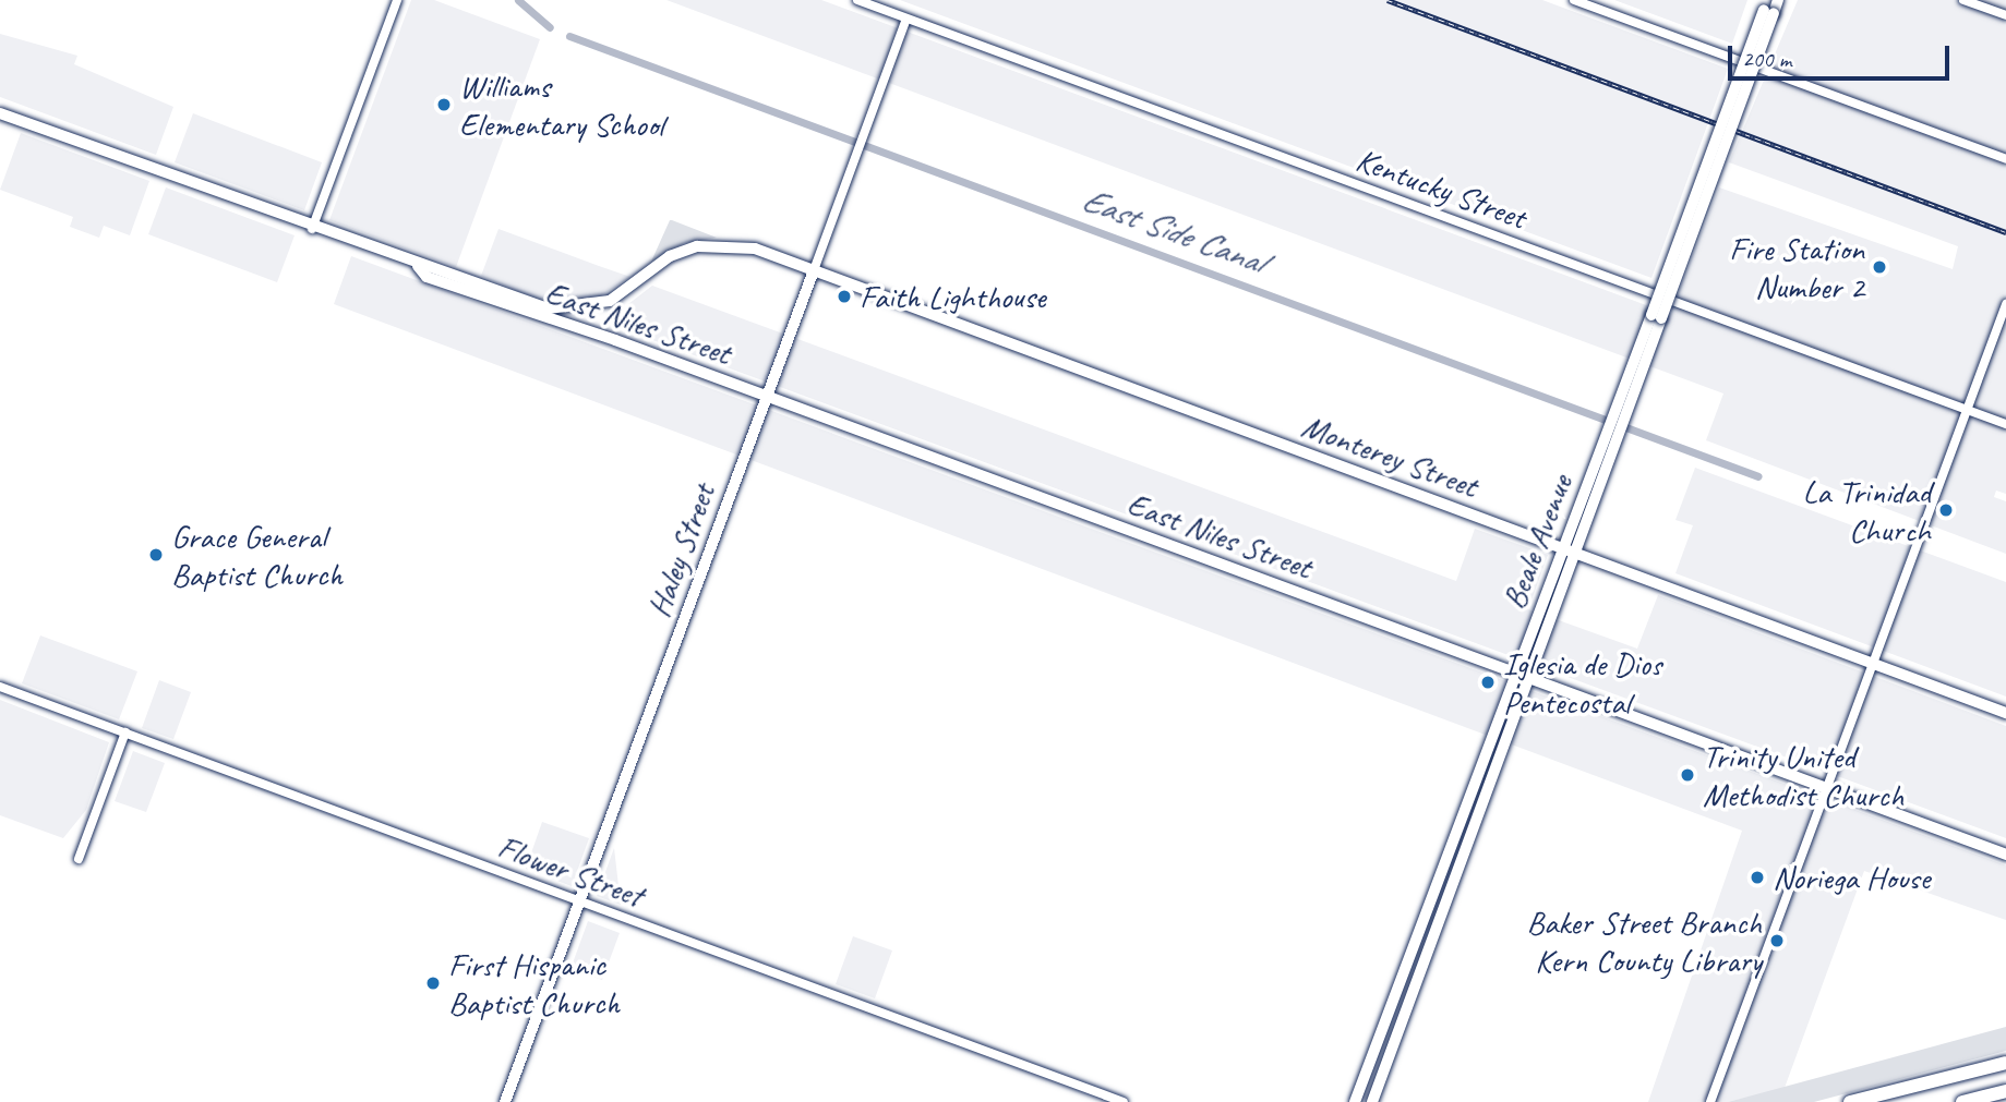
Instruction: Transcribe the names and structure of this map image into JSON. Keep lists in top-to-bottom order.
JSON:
{
  "streets": {
    "main road": [
      "East Niles Street",
      "Monterey Street",
      "Beale Avenue",
      "Haley Street"
    ],
    "street": ["Kentucky Street", "Flower Street"]
  },
  "crossings": [
    ["Kentucky Street", "Haley Street"],
    ["East Niles Street", "Monterey Street"],
    ["East Niles Street", "Beale Avenue"],
    ["East Niles Street", "Haley Street"],
    ["Monterey Street", "Beale Avenue"],
    ["Monterey Street", "Haley Street"],
    ["Haley Street", "Flower Street"]
  ],
  "water": ["East Side Canal"],
  "places": [
    "Williams Elementary School",
    "Fire Station Number 2",
    "Faith Lighthouse",
    "La Trinidad Church",
    "Grace General Baptist Church",
    "Iglesia de Dios Pentecostal",
    "Trinity United Methodist Church",
    "Noriega House",
    "Baker Street Branch Kern County Library",
    "First Hispanic Baptist Church"
  ],
  "scale_bar": "200 m"
}
